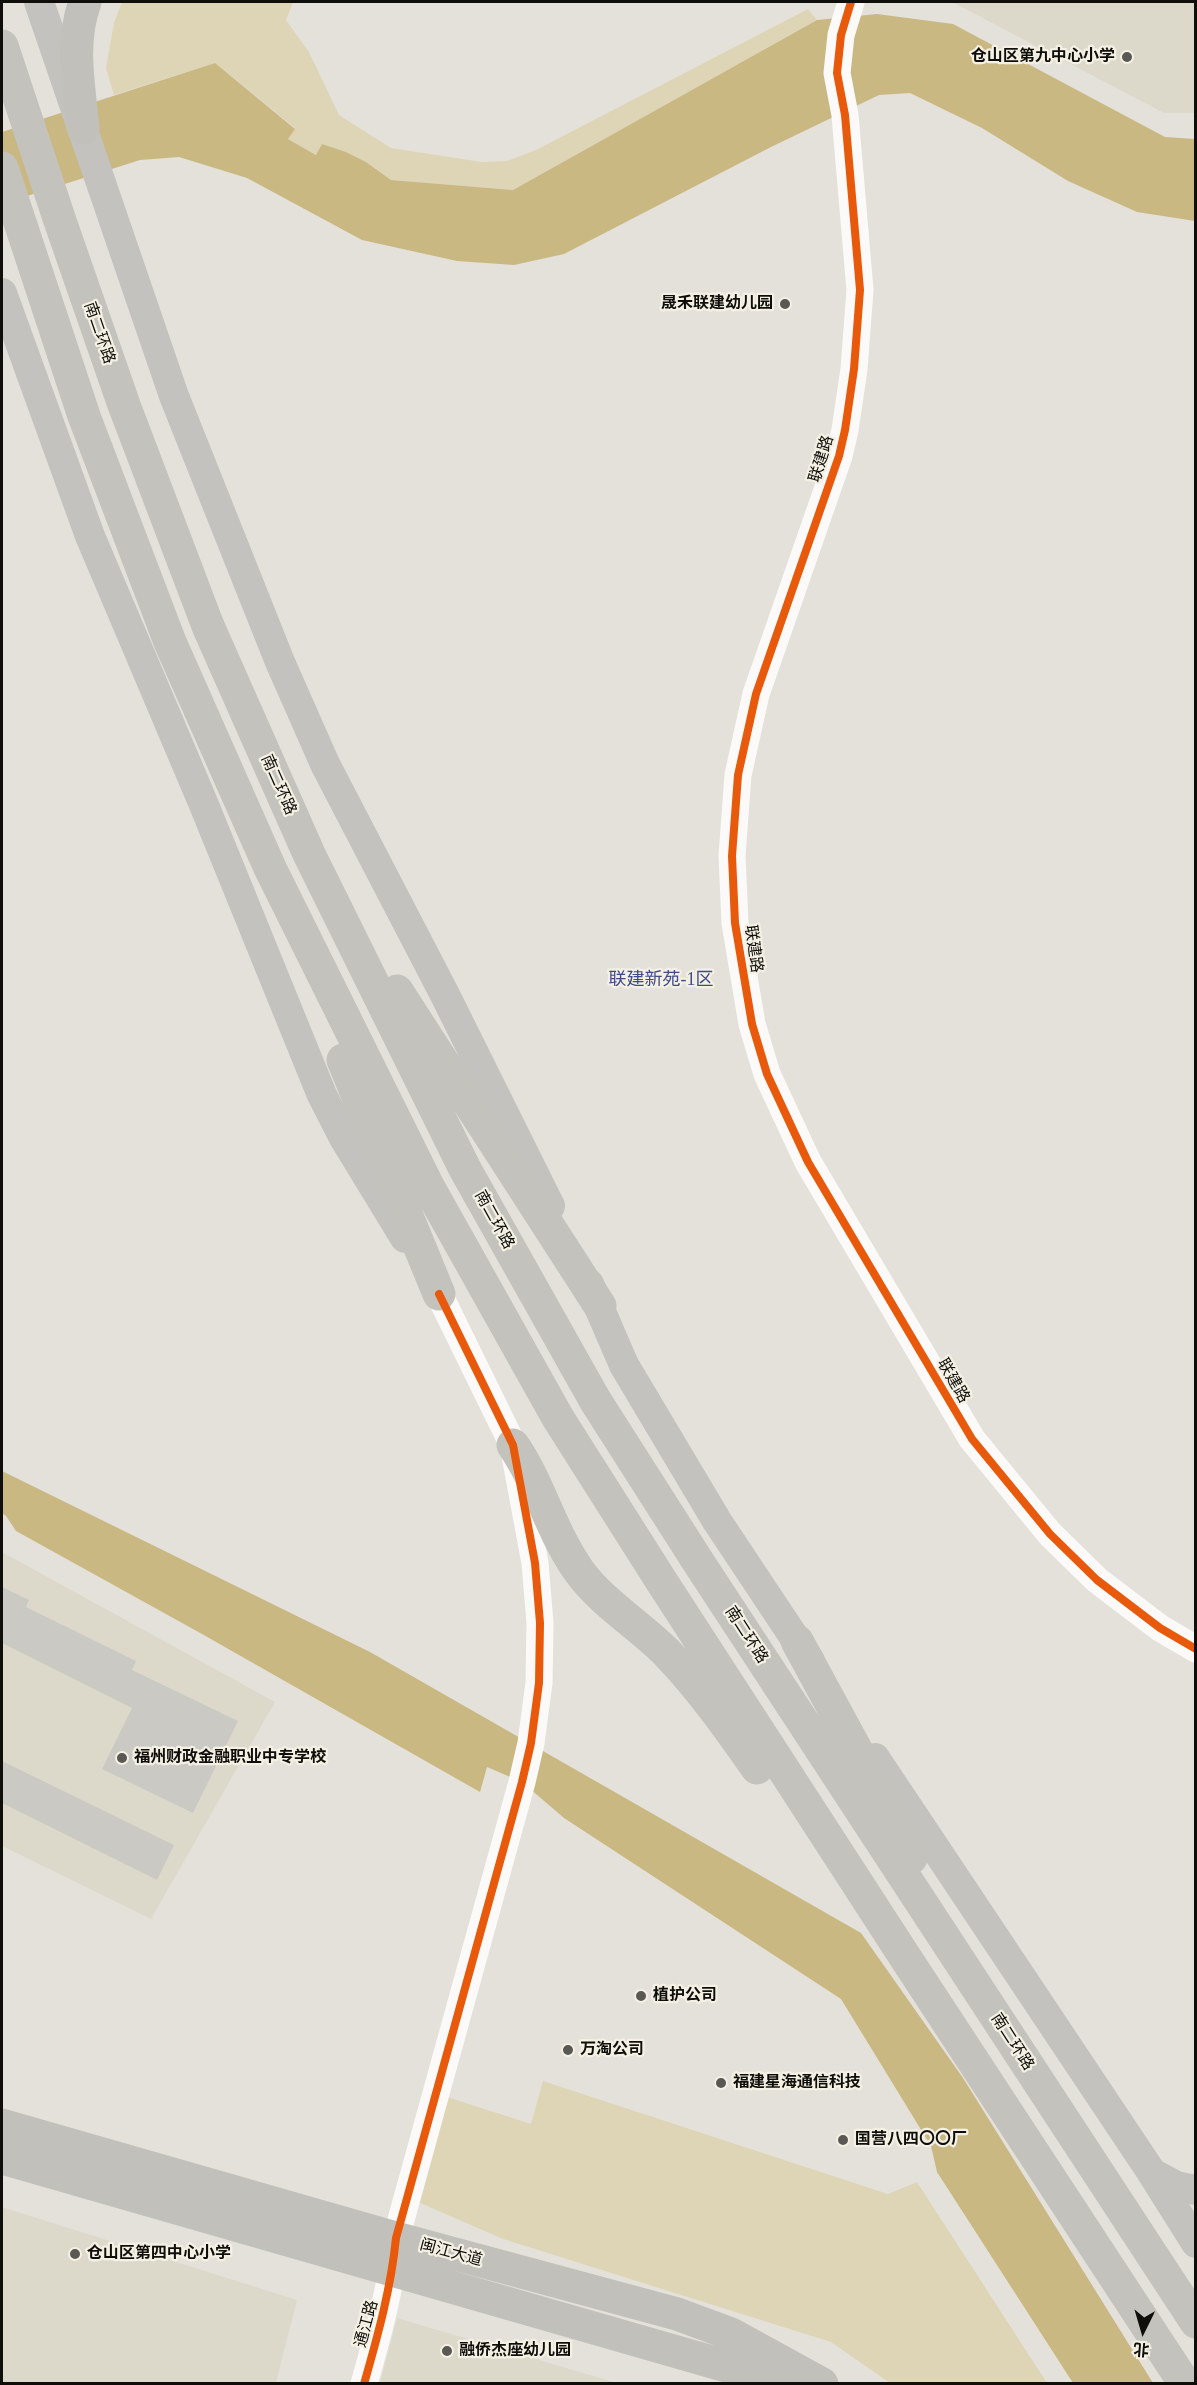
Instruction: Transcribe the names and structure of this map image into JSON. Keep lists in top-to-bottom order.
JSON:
{
  "streets": {
    "highway": ["南二环路"],
    "main road": ["闽江大道"],
    "street": ["联建路", "通江路"]
  },
  "crossings": [
    ["闽江大道", "通江路"]
  ],
  "districts": ["联建新苑-1区"],
  "places": [
    "仓山区第九中心小学",
    "晟禾联建幼儿园",
    "福州财政金融职业中专学校",
    "植护公司",
    "万淘公司",
    "福建星海通信科技",
    "国营八四〇〇厂",
    "仓山区第四中心小学",
    "融侨杰座幼儿园"
  ],
  "north": "bottom"
}
